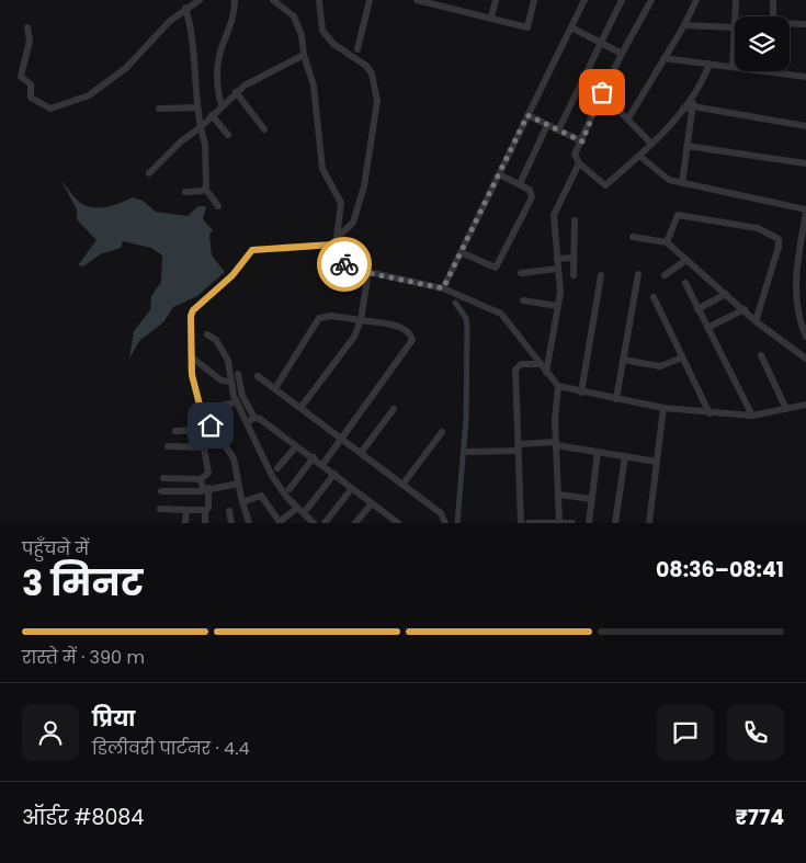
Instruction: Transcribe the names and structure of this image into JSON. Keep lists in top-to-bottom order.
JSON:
{
  "page": {
    "heading": ["3 मिनट", "पहुँचने में", "08:36–08:41"],
    "panel": [
      "प्रिया",
      "डिलीवरी पार्टनर · 4.4",
      "ऑर्डर #8084",
      "₹774"
    ],
    "bar": "रास्ते में · 390 m"
  }
}
